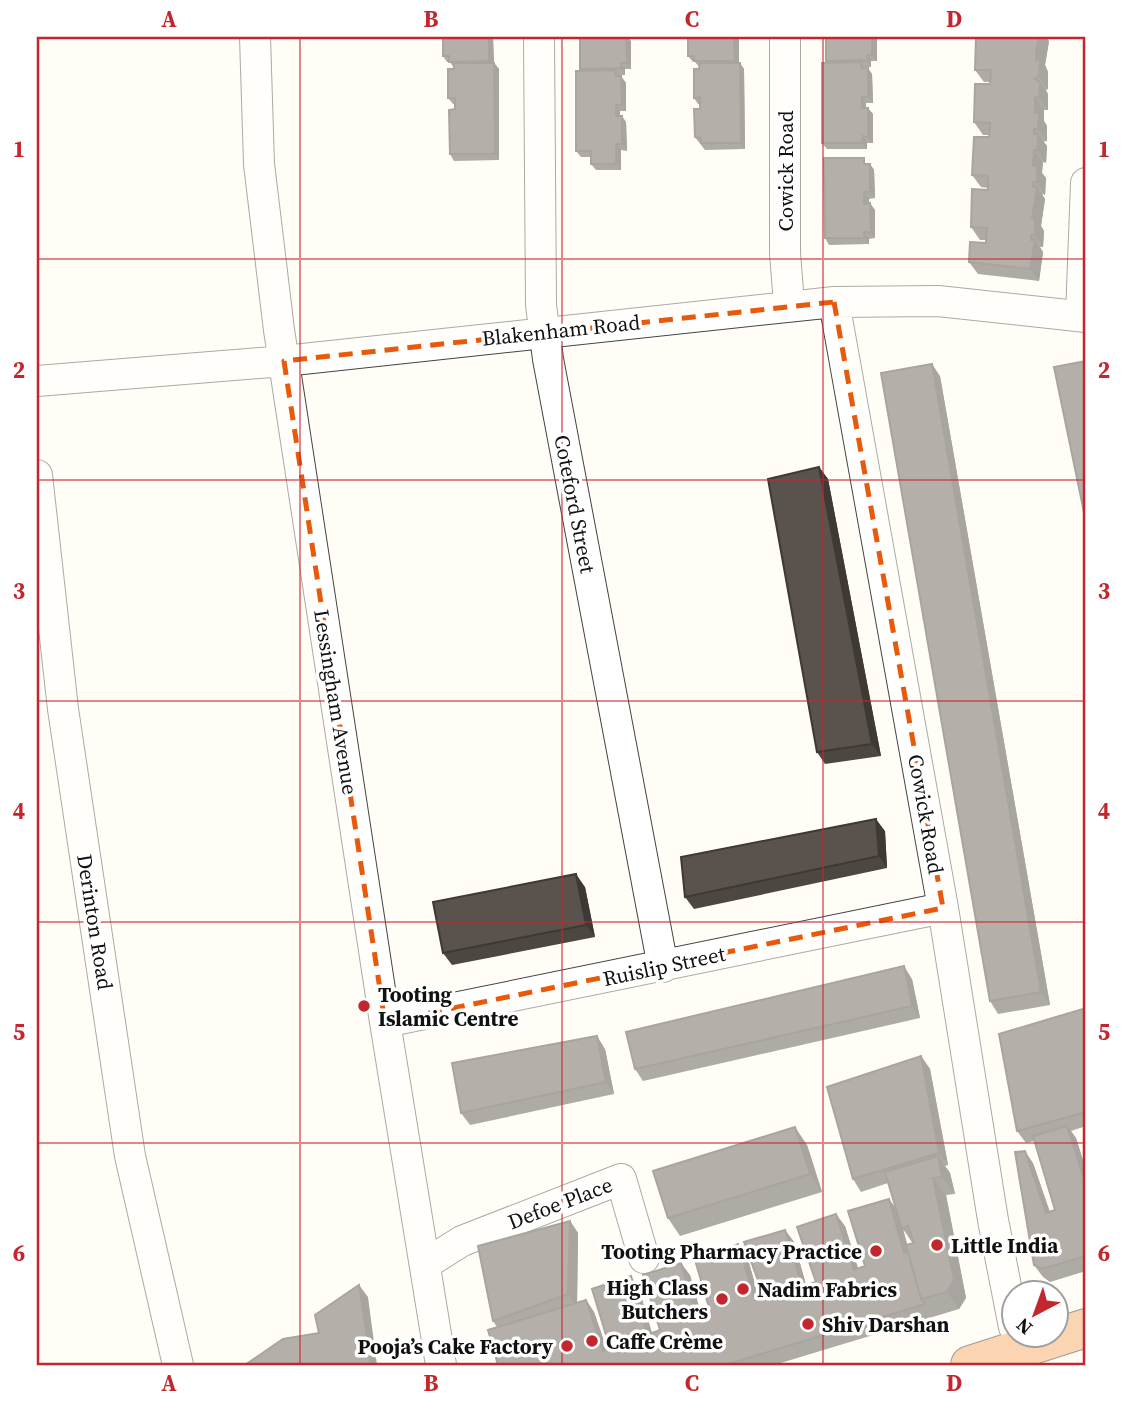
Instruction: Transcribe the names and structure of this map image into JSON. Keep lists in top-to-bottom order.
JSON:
{
  "streets": {
    "street": [
      "Cowick Road",
      "Blakenham Road",
      "Coteford Street",
      "Lessingham Avenue",
      "Derinton Road",
      "Ruislip Street",
      "Defoe Place"
    ]
  },
  "crossings": [
    ["Cowick Road", "Blakenham Road"],
    ["Cowick Road", "Ruislip Street"],
    ["Blakenham Road", "Coteford Street"],
    ["Blakenham Road", "Lessingham Avenue"],
    ["Coteford Street", "Ruislip Street"],
    ["Lessingham Avenue", "Ruislip Street"],
    ["Lessingham Avenue", "Defoe Place"]
  ],
  "places": [
    "Tooting Islamic Centre",
    "Little India",
    "Tooting Pharmacy Practice",
    "Nadim Fabrics",
    "High Class Butchers",
    "Shiv Darshan",
    "Caffe Crème",
    "Pooja’s Cake Factory"
  ],
  "north": "bottom left",
  "grid": {
    "columns": [
      "A",
      "B",
      "C",
      "D"
    ],
    "rows": [
      "1",
      "2",
      "3",
      "4",
      "5",
      "6"
    ]
  }
}
